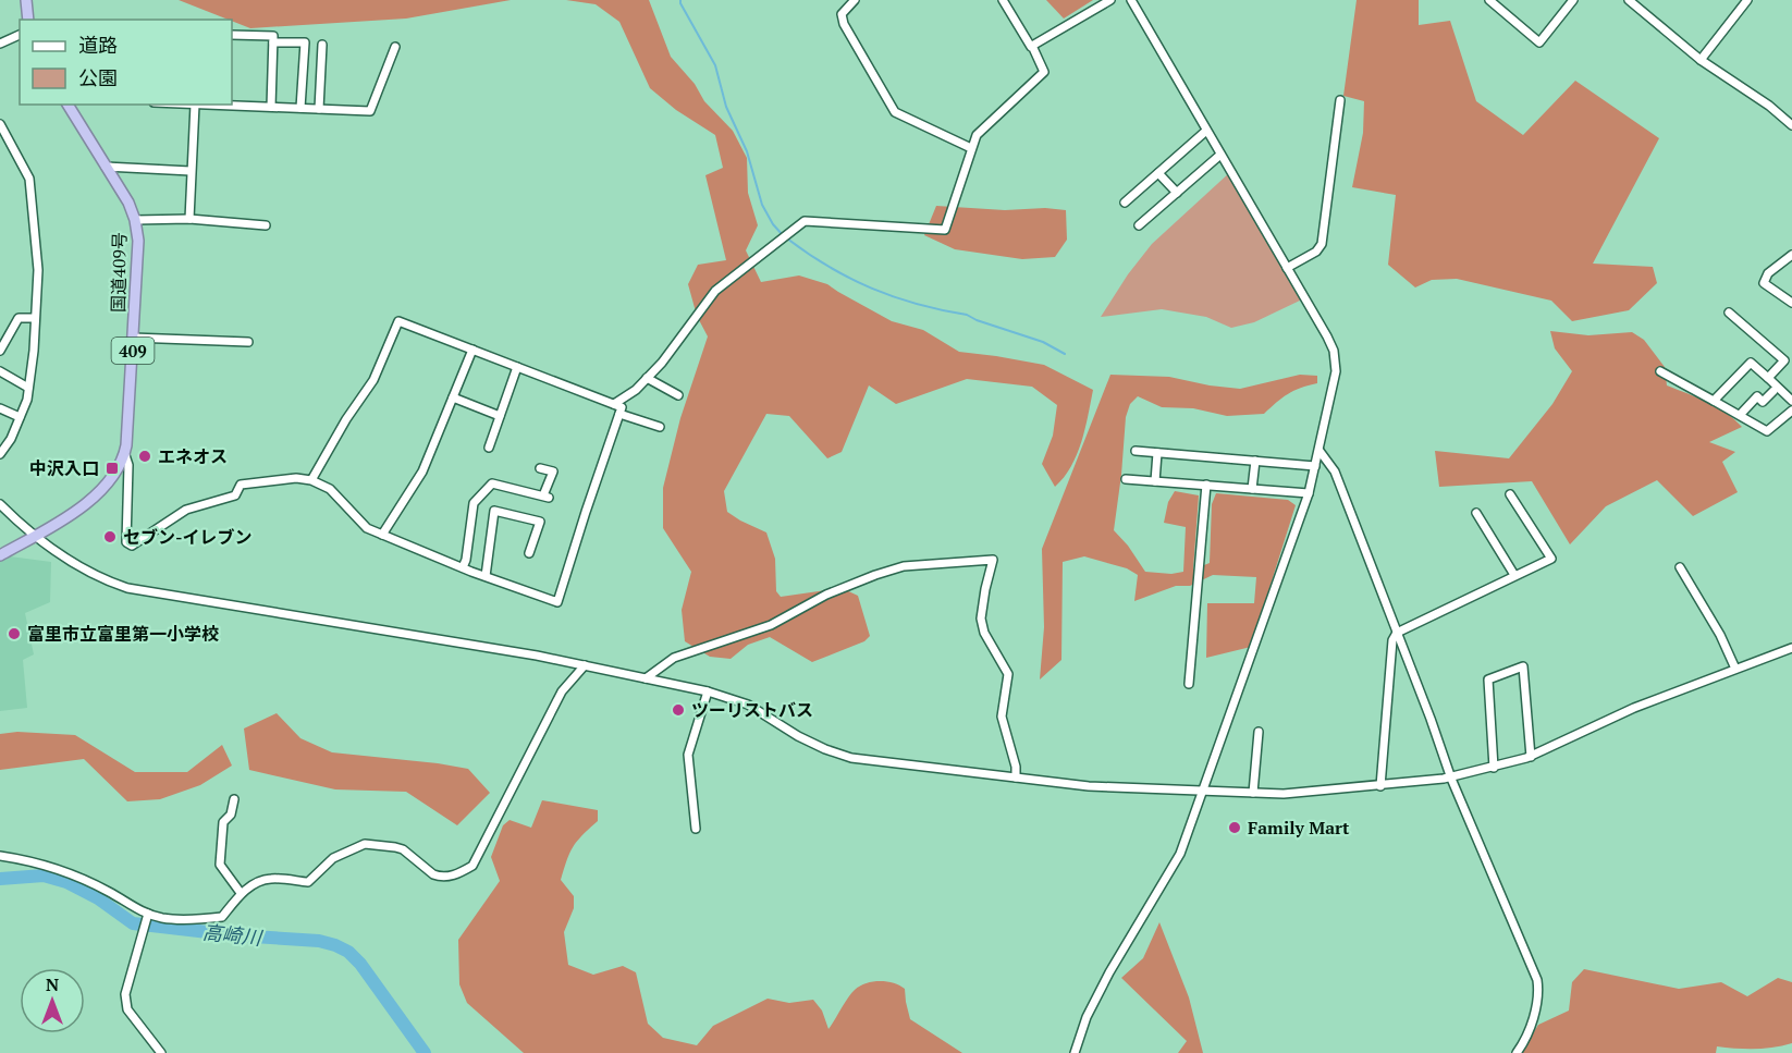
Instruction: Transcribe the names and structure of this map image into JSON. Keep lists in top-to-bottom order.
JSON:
{
  "streets": {
    "highway": ["国道409号", "409"]
  },
  "water": ["高崎川"],
  "places": {
    "other": [
      "エネオス",
      "セブン-イレブン",
      "富里市立富里第一小学校",
      "ツーリストバス",
      "Family Mart"
    ],
    "transit": ["中沢入口"]
  },
  "legend": ["道路", "公園"],
  "north": "top"
}
